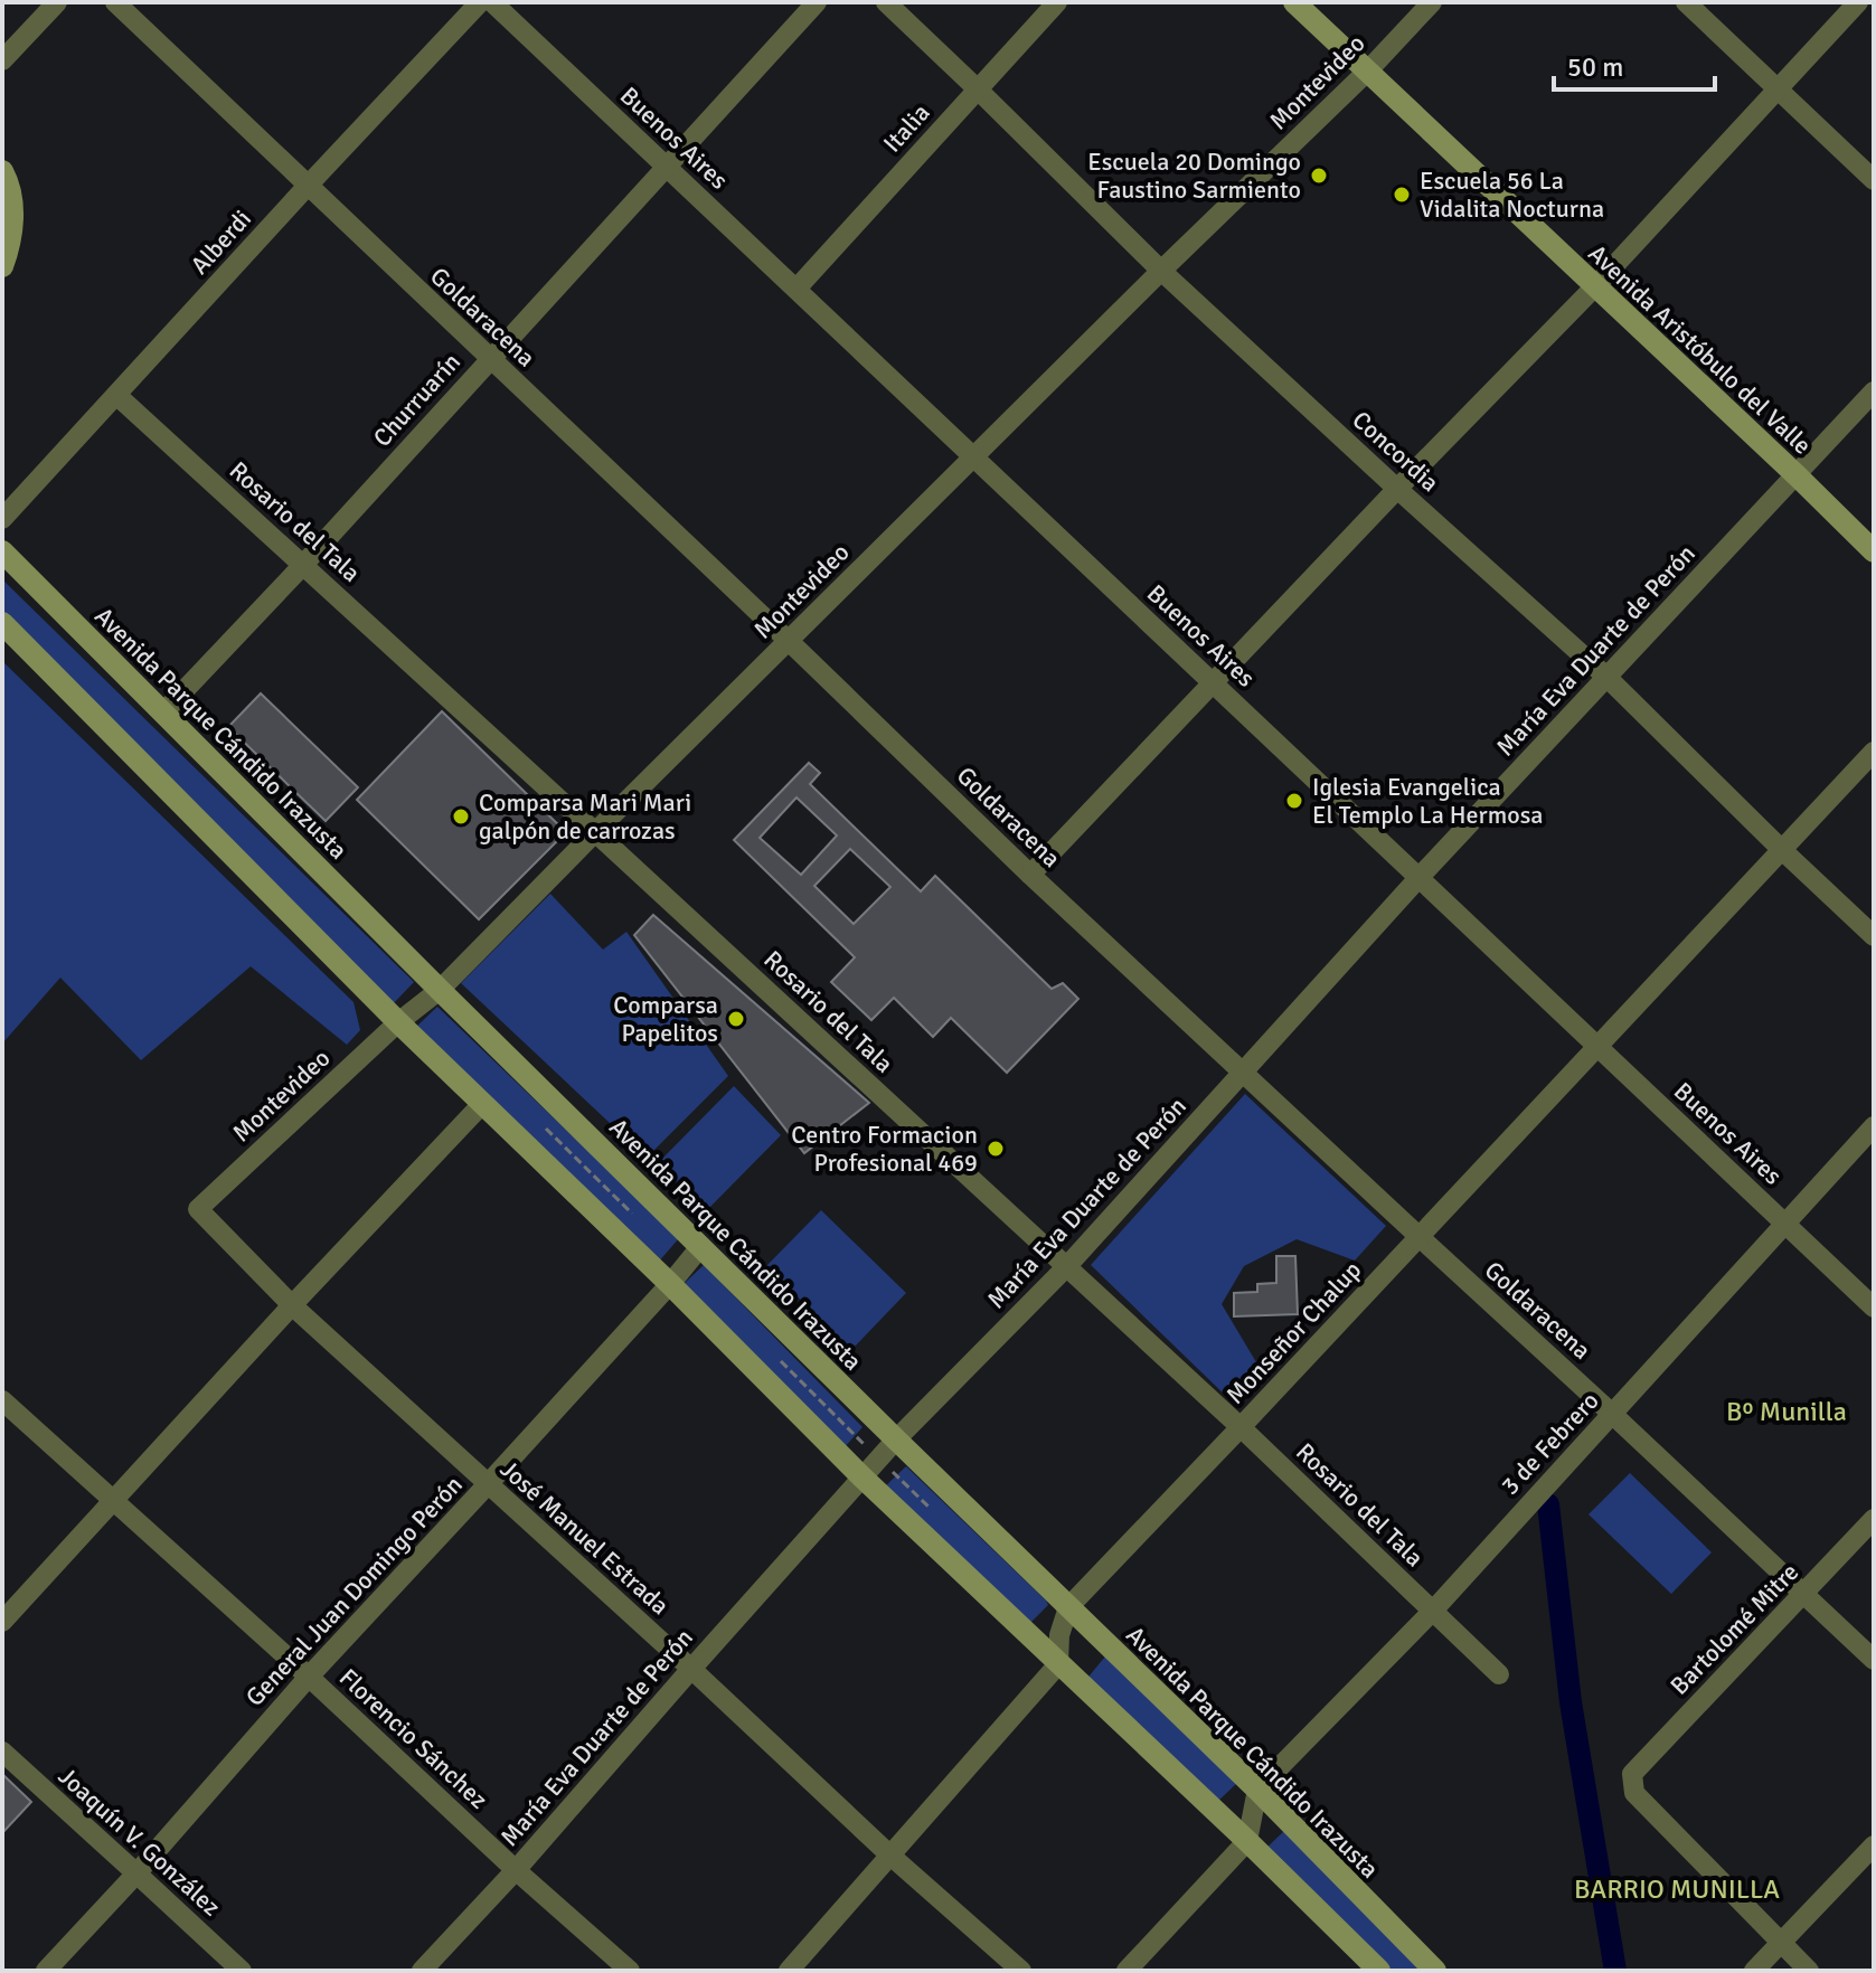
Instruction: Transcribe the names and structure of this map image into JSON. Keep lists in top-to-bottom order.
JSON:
{
  "streets": {
    "main road": ["Avenida Aristóbulo del Valle", "Avenida Parque Cándido Irazusta"],
    "street": [
      "Montevideo",
      "Italia",
      "Buenos Aires",
      "Alberdi",
      "Goldaracena",
      "Churruarín",
      "Concordia",
      "Rosario del Tala",
      "María Eva Duarte de Perón",
      "Monseñor Chalup",
      "3 de Febrero",
      "José Manuel Estrada",
      "General Juan Domingo Perón",
      "Bartolomé Mitre",
      "Florencio Sánchez",
      "Joaquín V. González"
    ]
  },
  "crossings": [
    ["Montevideo", "Buenos Aires"],
    ["Montevideo", "Goldaracena"],
    ["Montevideo", "Avenida Aristóbulo del Valle"],
    ["Montevideo", "Concordia"],
    ["Montevideo", "Rosario del Tala"],
    ["Montevideo", "Avenida Parque Cándido Irazusta"],
    ["Montevideo", "José Manuel Estrada"],
    ["Italia", "Buenos Aires"],
    ["Italia", "Concordia"],
    ["Buenos Aires", "Churruarín"],
    ["Buenos Aires", "María Eva Duarte de Perón"],
    ["Buenos Aires", "Monseñor Chalup"],
    ["Buenos Aires", "3 de Febrero"],
    ["Alberdi", "Goldaracena"],
    ["Alberdi", "Rosario del Tala"],
    ["Goldaracena", "Churruarín"],
    ["Goldaracena", "María Eva Duarte de Perón"],
    ["Goldaracena", "Monseñor Chalup"],
    ["Goldaracena", "3 de Febrero"],
    ["Goldaracena", "Bartolomé Mitre"],
    ["Avenida Aristóbulo del Valle", "María Eva Duarte de Perón"],
    ["Churruarín", "Rosario del Tala"],
    ["Churruarín", "Avenida Parque Cándido Irazusta"],
    ["Concordia", "María Eva Duarte de Perón"],
    ["Concordia", "Monseñor Chalup"],
    ["Rosario del Tala", "María Eva Duarte de Perón"],
    ["Rosario del Tala", "Monseñor Chalup"],
    ["Rosario del Tala", "3 de Febrero"],
    ["María Eva Duarte de Perón", "Avenida Parque Cándido Irazusta"],
    ["María Eva Duarte de Perón", "José Manuel Estrada"],
    ["María Eva Duarte de Perón", "Florencio Sánchez"],
    ["Avenida Parque Cándido Irazusta", "Monseñor Chalup"],
    ["Avenida Parque Cándido Irazusta", "3 de Febrero"],
    ["Avenida Parque Cándido Irazusta", "General Juan Domingo Perón"],
    ["José Manuel Estrada", "General Juan Domingo Perón"],
    ["General Juan Domingo Perón", "Florencio Sánchez"],
    ["General Juan Domingo Perón", "Joaquín V. González"]
  ],
  "districts": ["Bº Munilla", "BARRIO MUNILLA"],
  "places": [
    "Escuela 20 Domingo Faustino Sarmiento",
    "Escuela 56 La Vidalita Nocturna",
    "Iglesia Evangelica El Templo La Hermosa",
    "Comparsa Mari Mari galpón de carrozas",
    "Comparsa Papelitos",
    "Centro Formacion Profesional 469"
  ],
  "scale_bar": "50 m"
}
